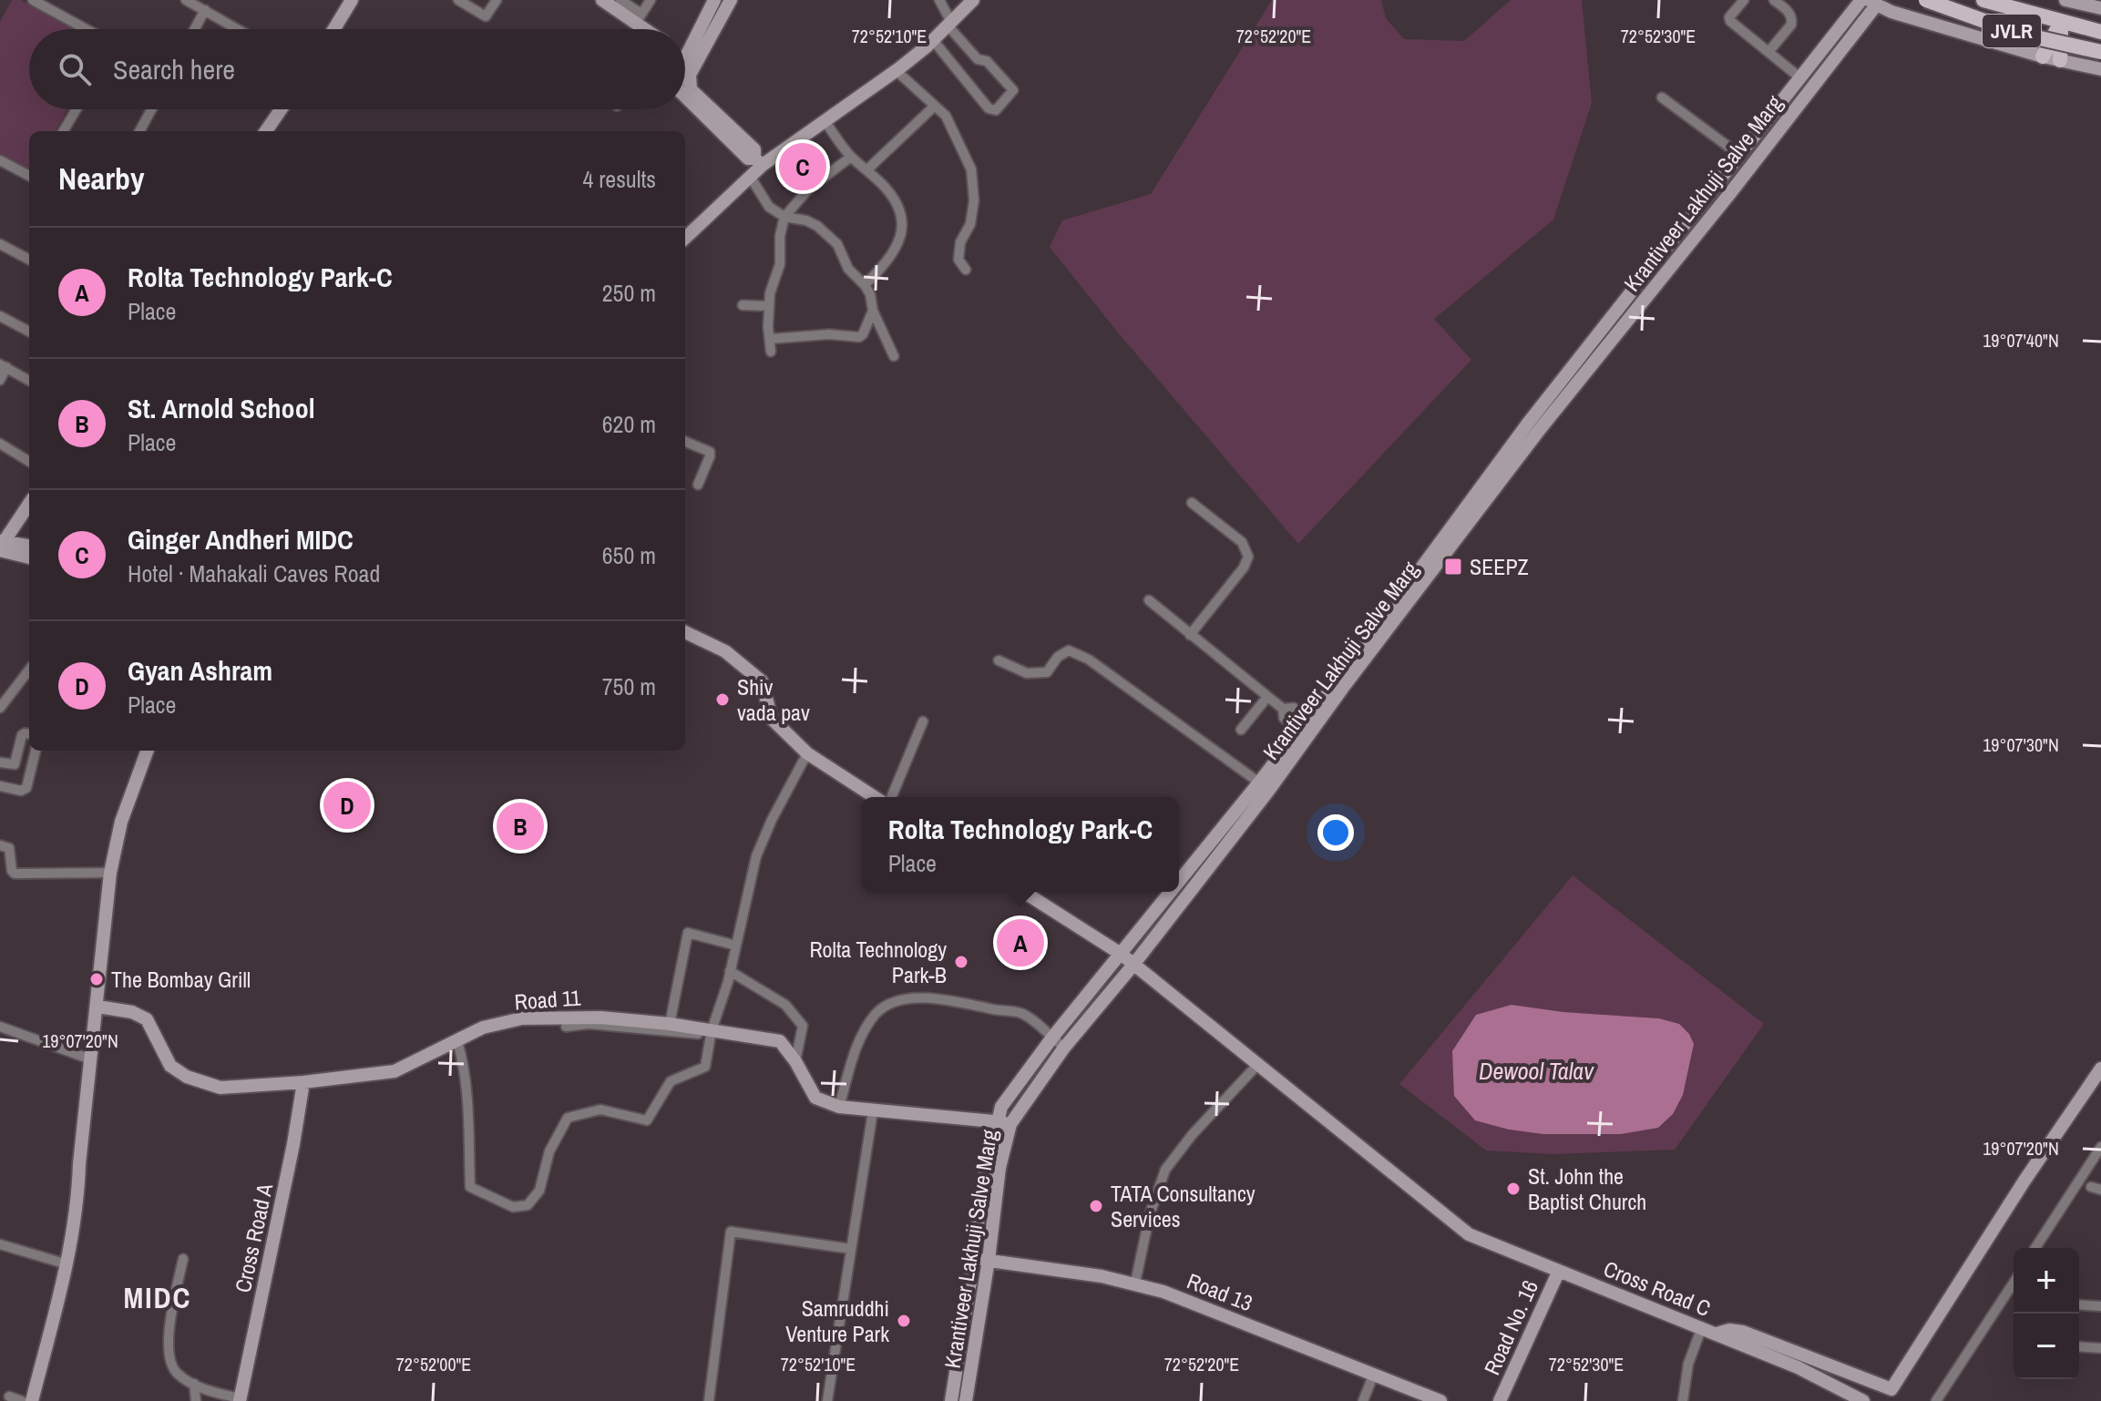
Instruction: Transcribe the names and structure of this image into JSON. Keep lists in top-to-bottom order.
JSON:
{
  "streets": {
    "main road": [
      "JVLR",
      "Krantiveer Lakhuji Salve Marg",
      "Road 11",
      "Cross Road A",
      "Cross Road C",
      "Road 13",
      "Road No. 16"
    ]
  },
  "crossings": [
    ["Krantiveer Lakhuji Salve Marg", "Road 11"],
    ["Krantiveer Lakhuji Salve Marg", "Cross Road C"],
    ["Krantiveer Lakhuji Salve Marg", "Road 13"],
    ["Road 11", "Cross Road A"],
    ["Cross Road C", "Road No. 16"]
  ],
  "districts": ["MIDC"],
  "water": ["Dewool Talav"],
  "places": {
    "transit": ["SEEPZ"],
    "other": [
      "Shiv vada pav",
      "Rolta Technology Park-B",
      "The Bombay Grill",
      "St. John the Baptist Church",
      "TATA Consultancy Services",
      "Samruddhi Venture Park"
    ]
  },
  "page": {
    "search": "Search here",
    "heading": ["Nearby", "4 results"],
    "pins": [
      "C",
      "D",
      "B",
      "A"
    ],
    "list": [
      {
        "mark": "A",
        "name": "Rolta Technology Park-C",
        "note": "Place",
        "value": "250 m"
      },
      {
        "mark": "B",
        "name": "St. Arnold School",
        "note": "Place",
        "value": "620 m"
      },
      {
        "mark": "C",
        "name": "Ginger Andheri MIDC",
        "note": "Hotel · Mahakali Caves Road",
        "value": "650 m"
      },
      {
        "mark": "D",
        "name": "Gyan Ashram",
        "note": "Place",
        "value": "750 m"
      }
    ],
    "popup": ["Rolta Technology Park-C", "Place"],
    "map_buttons": ["+", "−"]
  },
  "coordinates": [
    "72°52'10\"E",
    "72°52'20\"E",
    "72°52'30\"E",
    "19°07'40\"N",
    "19°07'30\"N",
    "19°07'20\"N",
    "72°52'00\"E"
  ]
}
